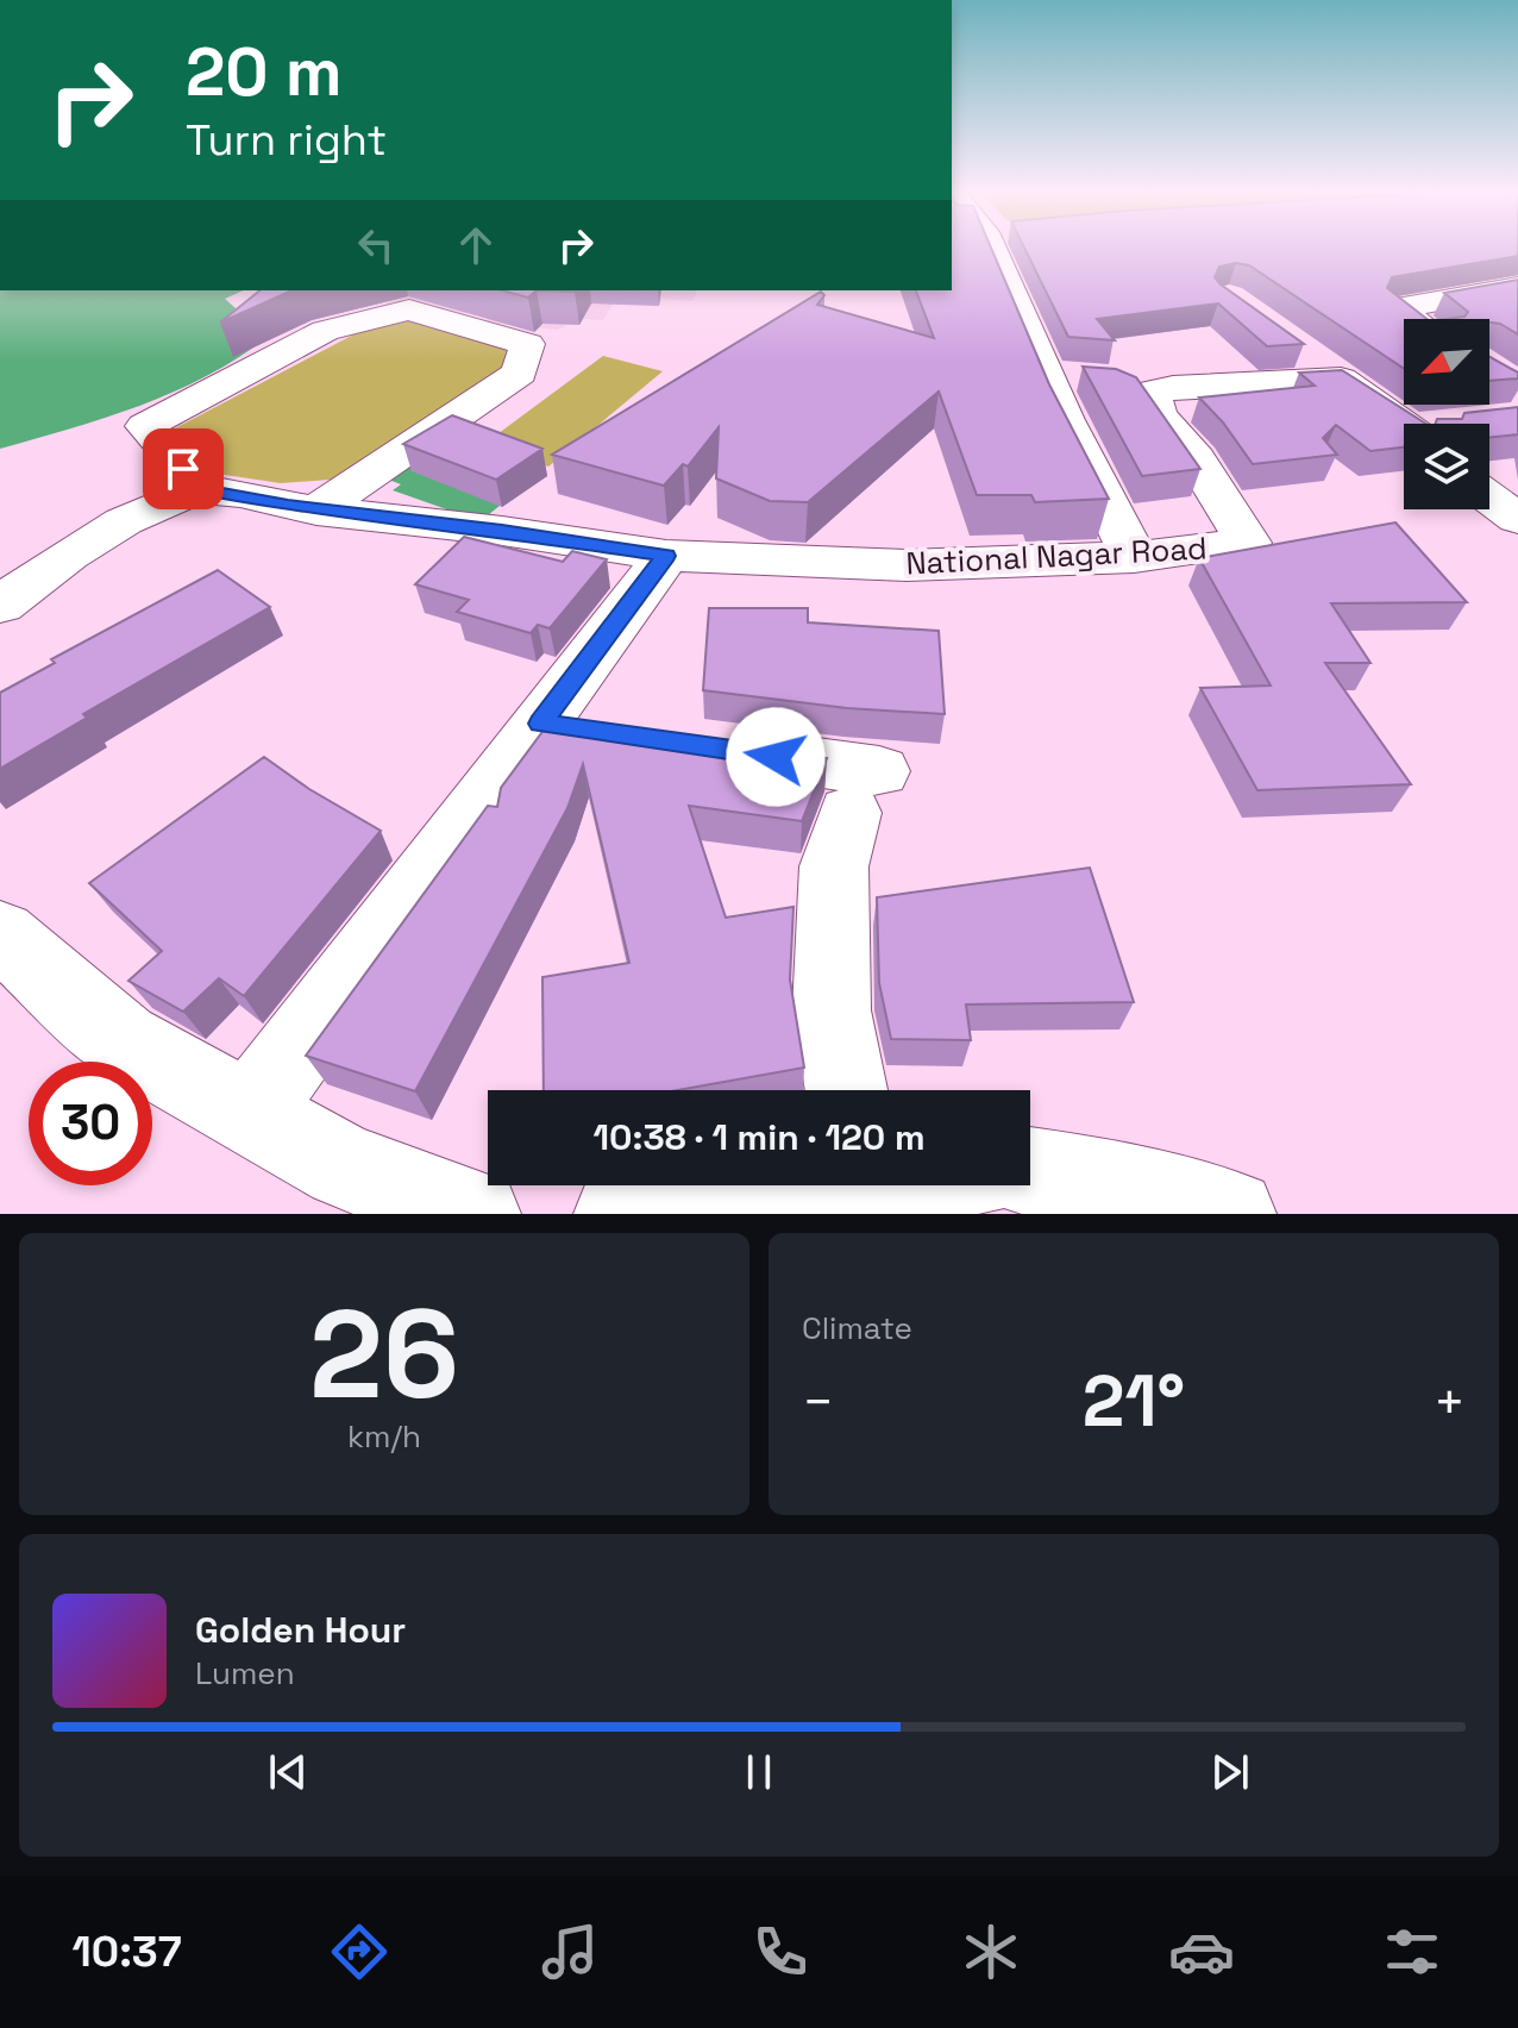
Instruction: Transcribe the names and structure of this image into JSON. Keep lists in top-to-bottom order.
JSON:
{
  "streets": {
    "street": ["National Nagar Road"]
  },
  "north": "bottom left",
  "page": {
    "turn": ["20 m", "Turn right"],
    "limit": "30",
    "trip": "10:38 · 1 min · 120 m",
    "tile": [
      ["26", "km/h"],
      "Climate"
    ],
    "heat": ["−", "21°", "+"],
    "song": ["Golden Hour", "Lumen"],
    "tabs": "10:37"
  }
}
